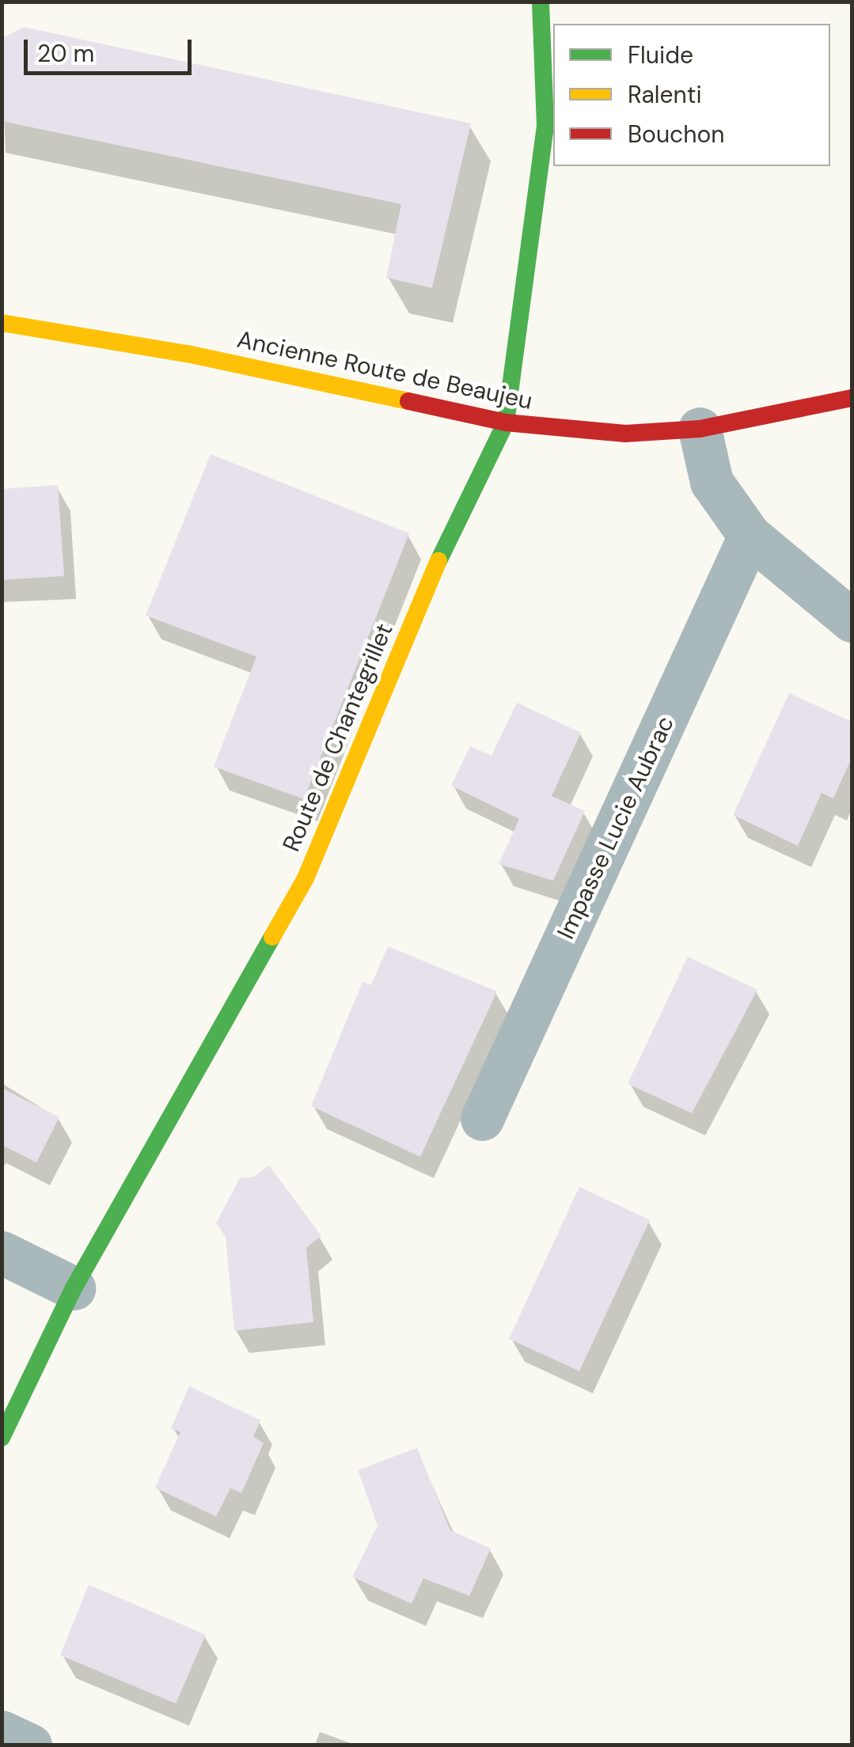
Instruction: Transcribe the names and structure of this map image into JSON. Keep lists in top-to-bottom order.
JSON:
{
  "streets": {
    "street": ["Ancienne Route de Beaujeu", "Route de Chantegrillet", "Impasse Lucie Aubrac"]
  },
  "crossings": [
    ["Ancienne Route de Beaujeu", "Route de Chantegrillet"]
  ],
  "legend": ["Fluide", "Ralenti", "Bouchon"],
  "scale_bar": "20 m"
}
